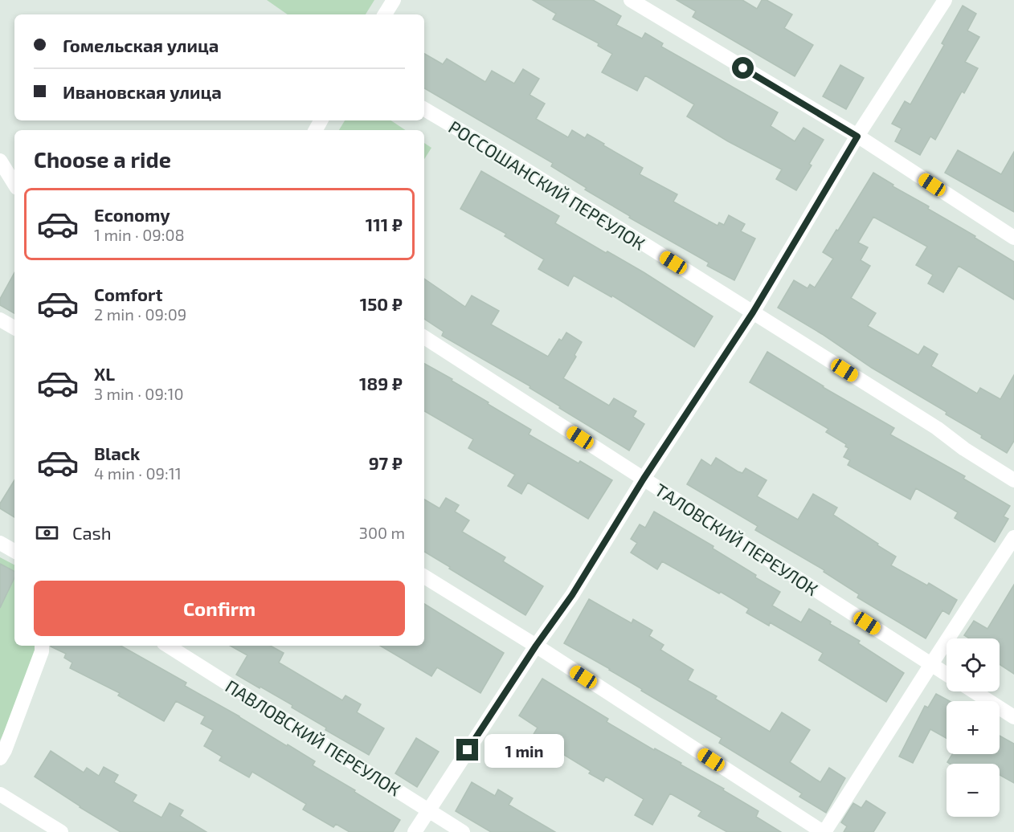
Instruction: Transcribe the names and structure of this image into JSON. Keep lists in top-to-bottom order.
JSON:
{
  "streets": {
    "street": ["РОССОШАНСКИЙ ПЕРЕУЛОК", "ТАЛОВСКИЙ ПЕРЕУЛОК", "ПАВЛОВСКИЙ ПЕРЕУЛОК"]
  },
  "page": {
    "banner": ["Гомельская улица", "Ивановская улица"],
    "heading": "Choose a ride",
    "list": [
      {
        "name": "Economy",
        "note": "1 min · 09:08",
        "value": "111 ₽"
      },
      {
        "name": "Comfort",
        "note": "2 min · 09:09",
        "value": "150 ₽"
      },
      {
        "name": "XL",
        "note": "3 min · 09:10",
        "value": "189 ₽"
      },
      {
        "name": "Black",
        "note": "4 min · 09:11",
        "value": "97 ₽"
      }
    ],
    "pay": ["Cash", "300 m"],
    "buttons": "Confirm",
    "map_buttons": ["+", "−"],
    "bubble": "1 min"
  }
}
